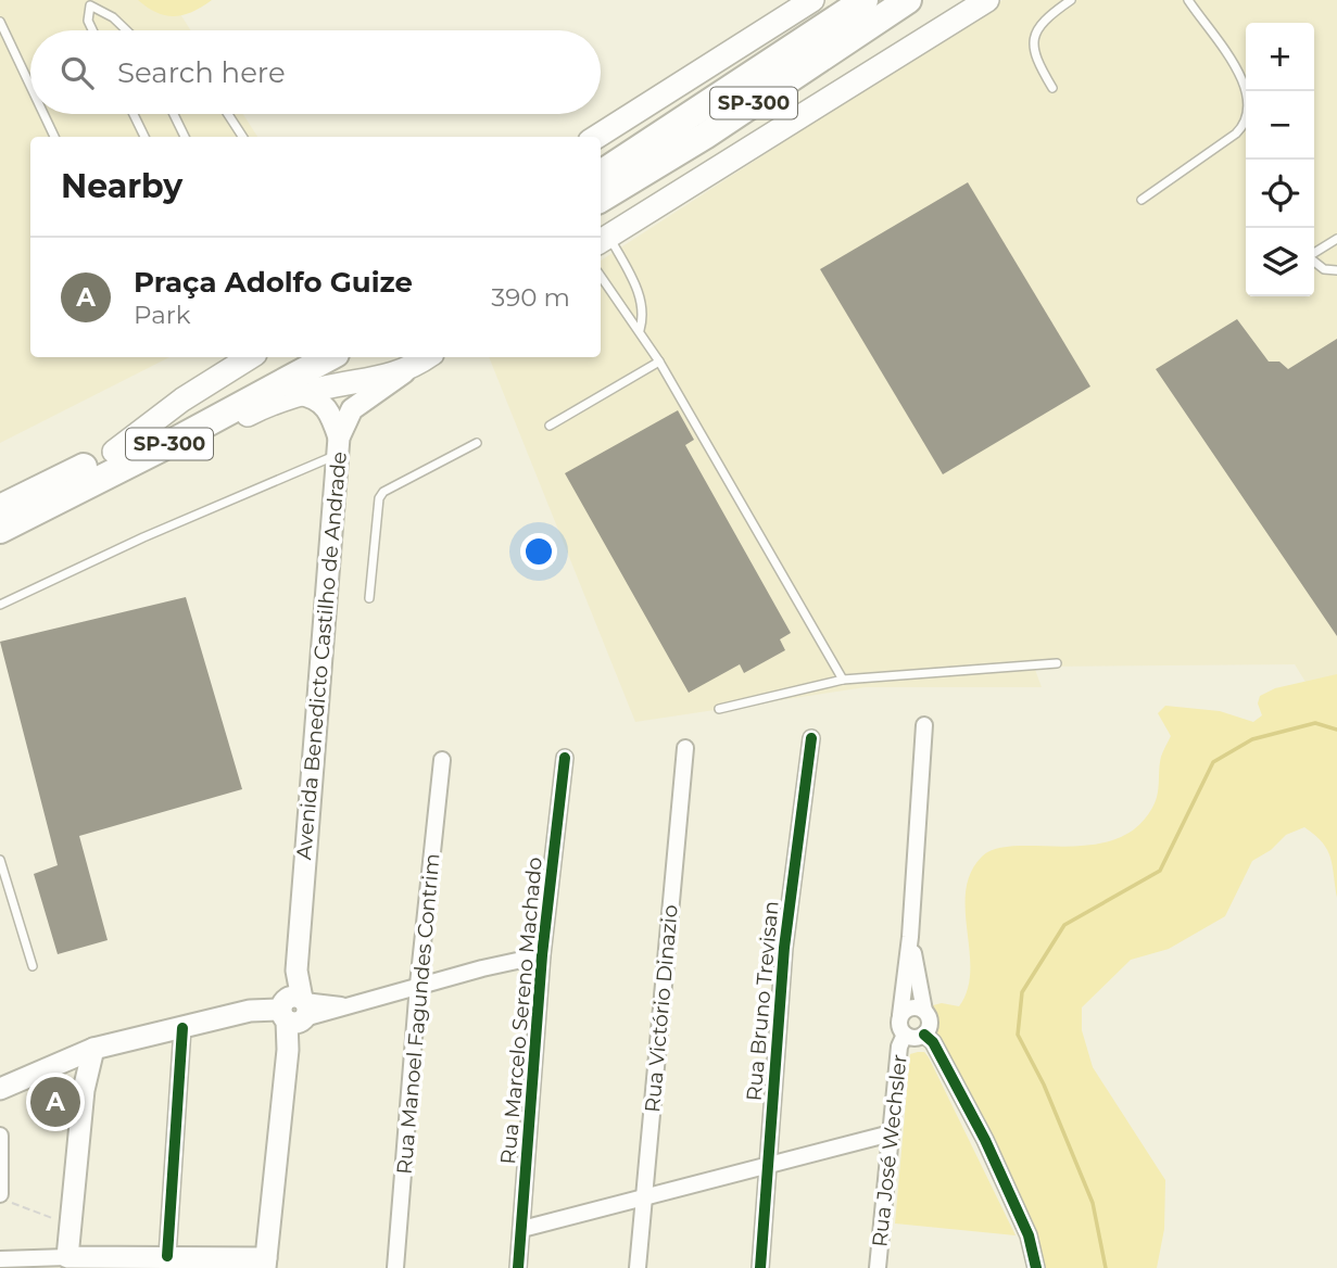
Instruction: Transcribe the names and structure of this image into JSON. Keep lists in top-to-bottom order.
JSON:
{
  "streets": {
    "highway": ["SP-300"],
    "main road": ["Avenida Benedicto Castilho de Andrade"],
    "street": [
      "Rua Bruno Trevisan",
      "Rua Victório Dinazio",
      "Rua Marcelo Sereno Machado",
      "Rua Manoel Fagundes Contrim",
      "Rua José Wechsler"
    ]
  },
  "page": {
    "map_buttons": ["+", "−"],
    "search": "Search here",
    "heading": "Nearby",
    "list": [
      {
        "mark": "A",
        "name": "Praça Adolfo Guize",
        "note": "Park",
        "value": "390 m"
      }
    ],
    "pins": "A"
  }
}
